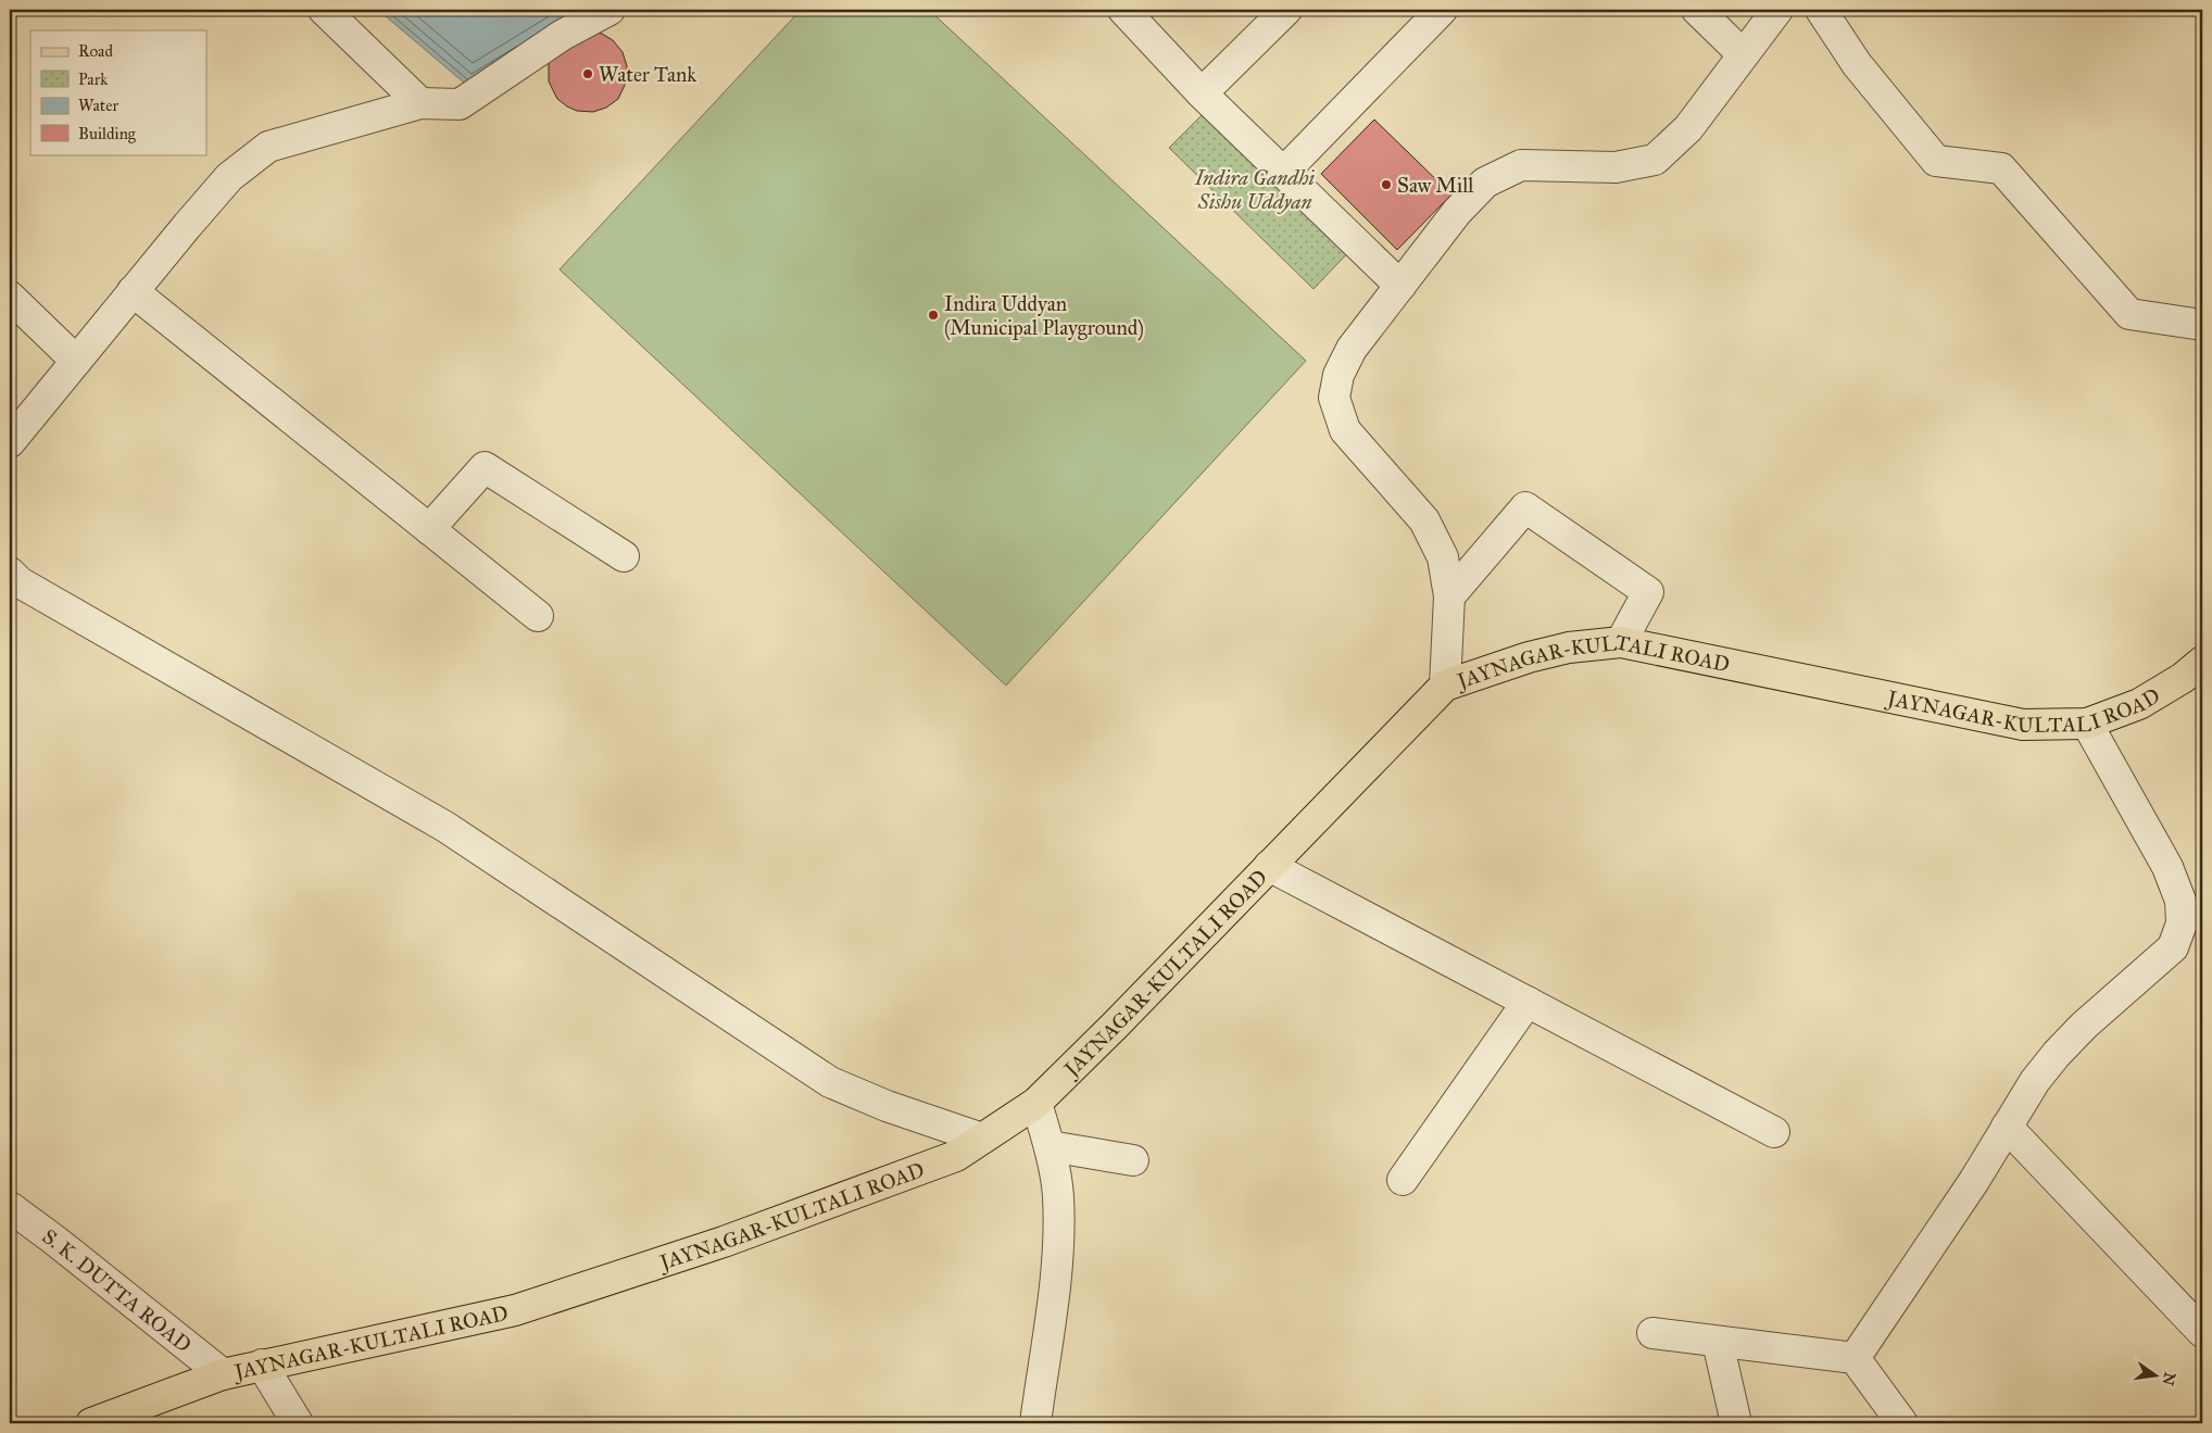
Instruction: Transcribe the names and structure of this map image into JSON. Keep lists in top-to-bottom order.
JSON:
{
  "streets": {
    "main road": ["JAYNAGAR-KULTALI ROAD"],
    "street": ["S. K. DUTTA ROAD"]
  },
  "crossings": [
    ["JAYNAGAR-KULTALI ROAD", "S. K. DUTTA ROAD"]
  ],
  "parks": ["Indira Gandhi Sishu Uddyan"],
  "places": ["Water Tank", "Saw Mill", "Indira Uddyan (Municipal Playground)"],
  "legend": [
    "Road",
    "Park",
    "Water",
    "Building"
  ],
  "north": "right"
}
